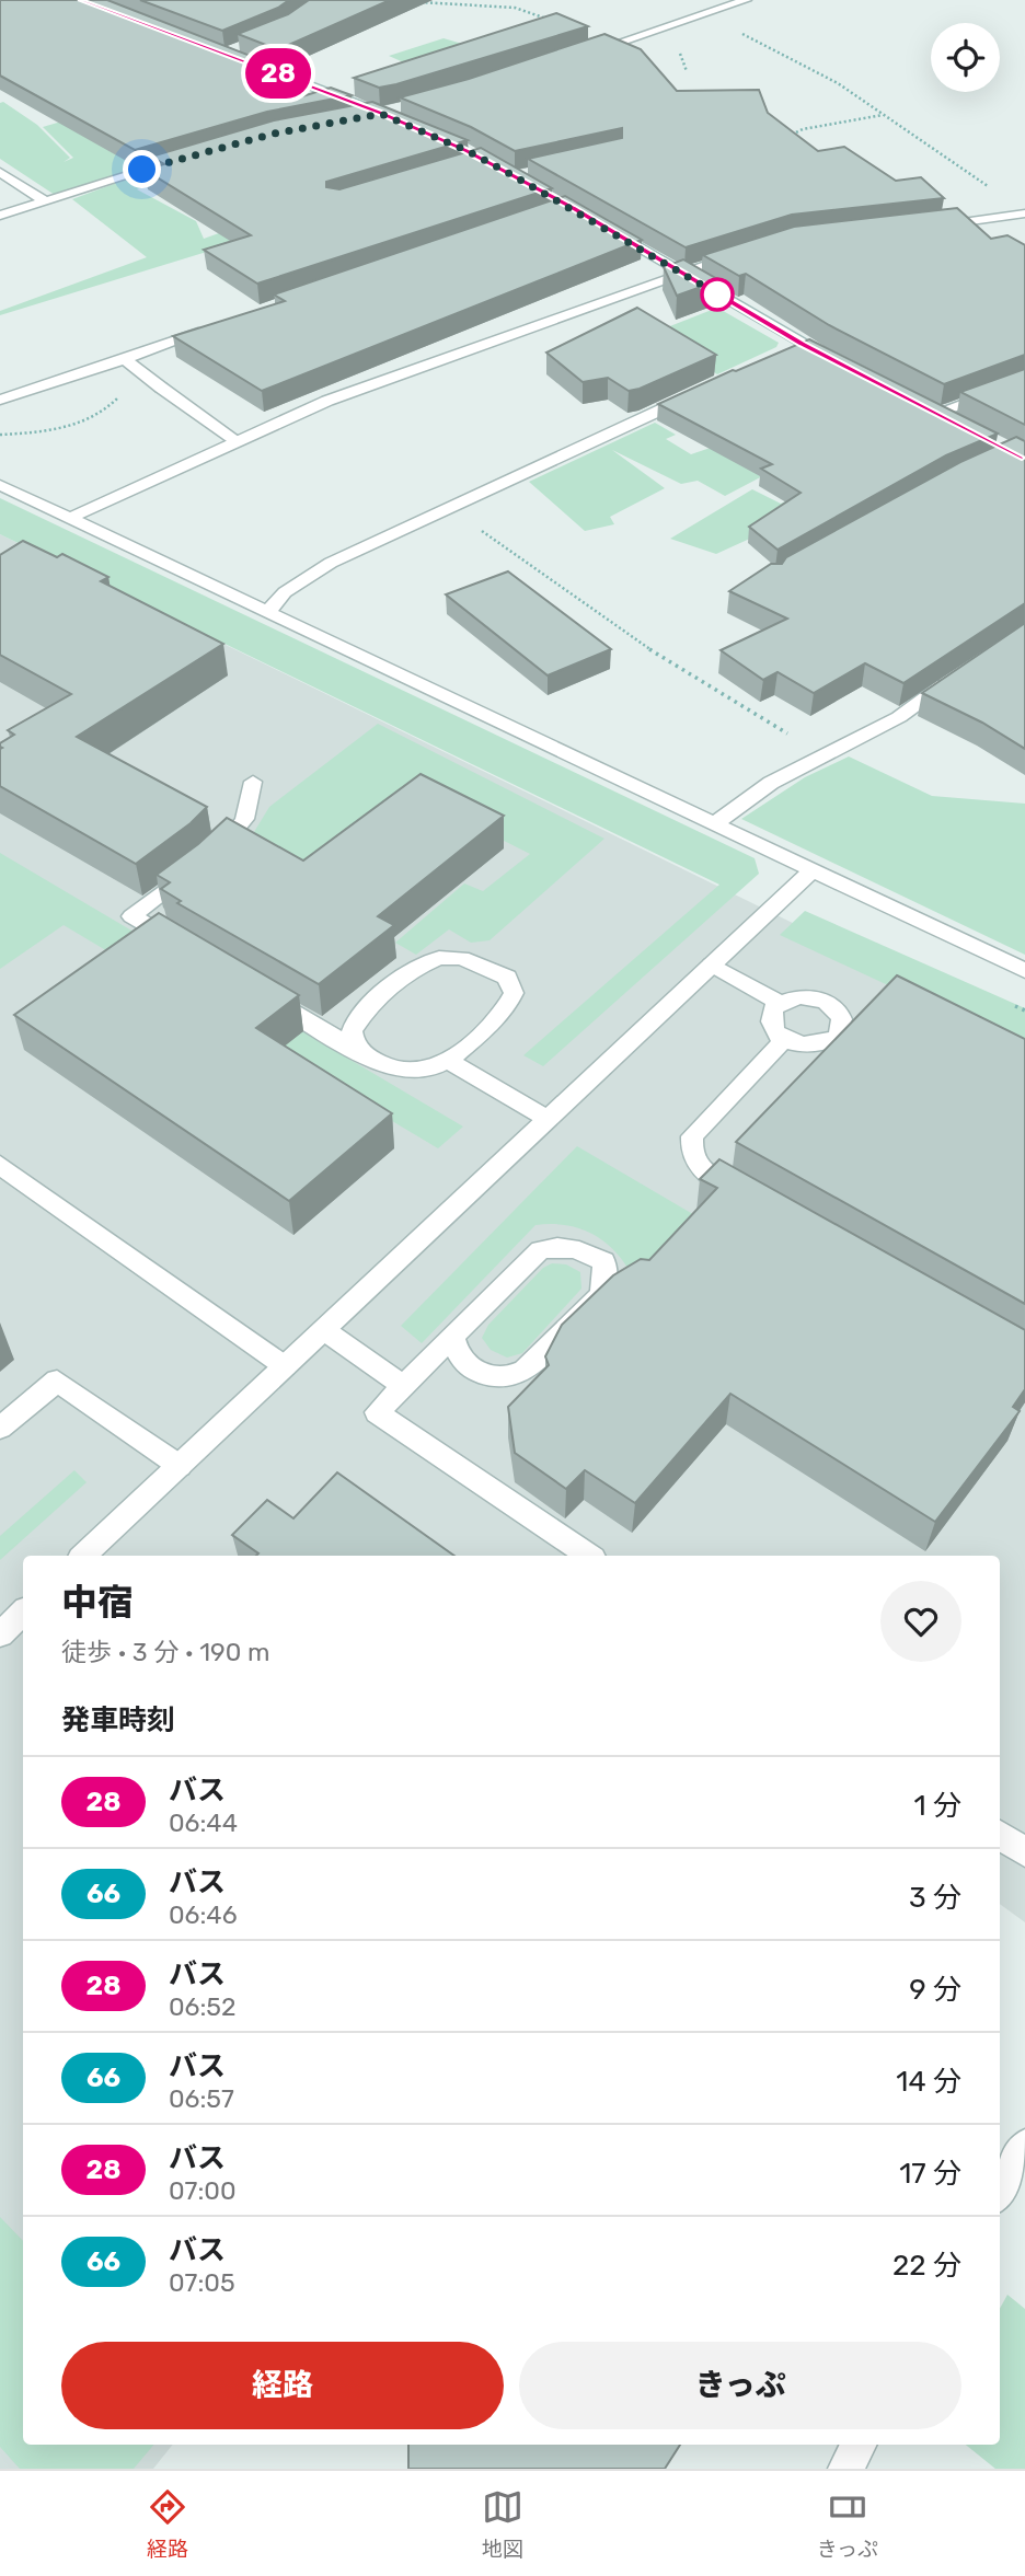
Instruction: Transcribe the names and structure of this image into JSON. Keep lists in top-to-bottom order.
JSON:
{
  "lines": ["bus line 28"],
  "page": {
    "on_map": "28",
    "heading": [
      ["中宿", "徒歩 · 3 分 · 190 m"],
      "発車時刻"
    ],
    "list": [
      {
        "mark": "28",
        "name": "バス",
        "note": "06:44",
        "value": "1 分"
      },
      {
        "mark": "66",
        "name": "バス",
        "note": "06:46",
        "value": "3 分"
      },
      {
        "mark": "28",
        "name": "バス",
        "note": "06:52",
        "value": "9 分"
      },
      {
        "mark": "66",
        "name": "バス",
        "note": "06:57",
        "value": "14 分"
      },
      {
        "mark": "28",
        "name": "バス",
        "note": "07:00",
        "value": "17 分"
      },
      {
        "mark": "66",
        "name": "バス",
        "note": "07:05",
        "value": "22 分"
      }
    ],
    "buttons": ["経路", "きっぷ"],
    "tabs": ["経路", "地図", "きっぷ"]
  }
}
